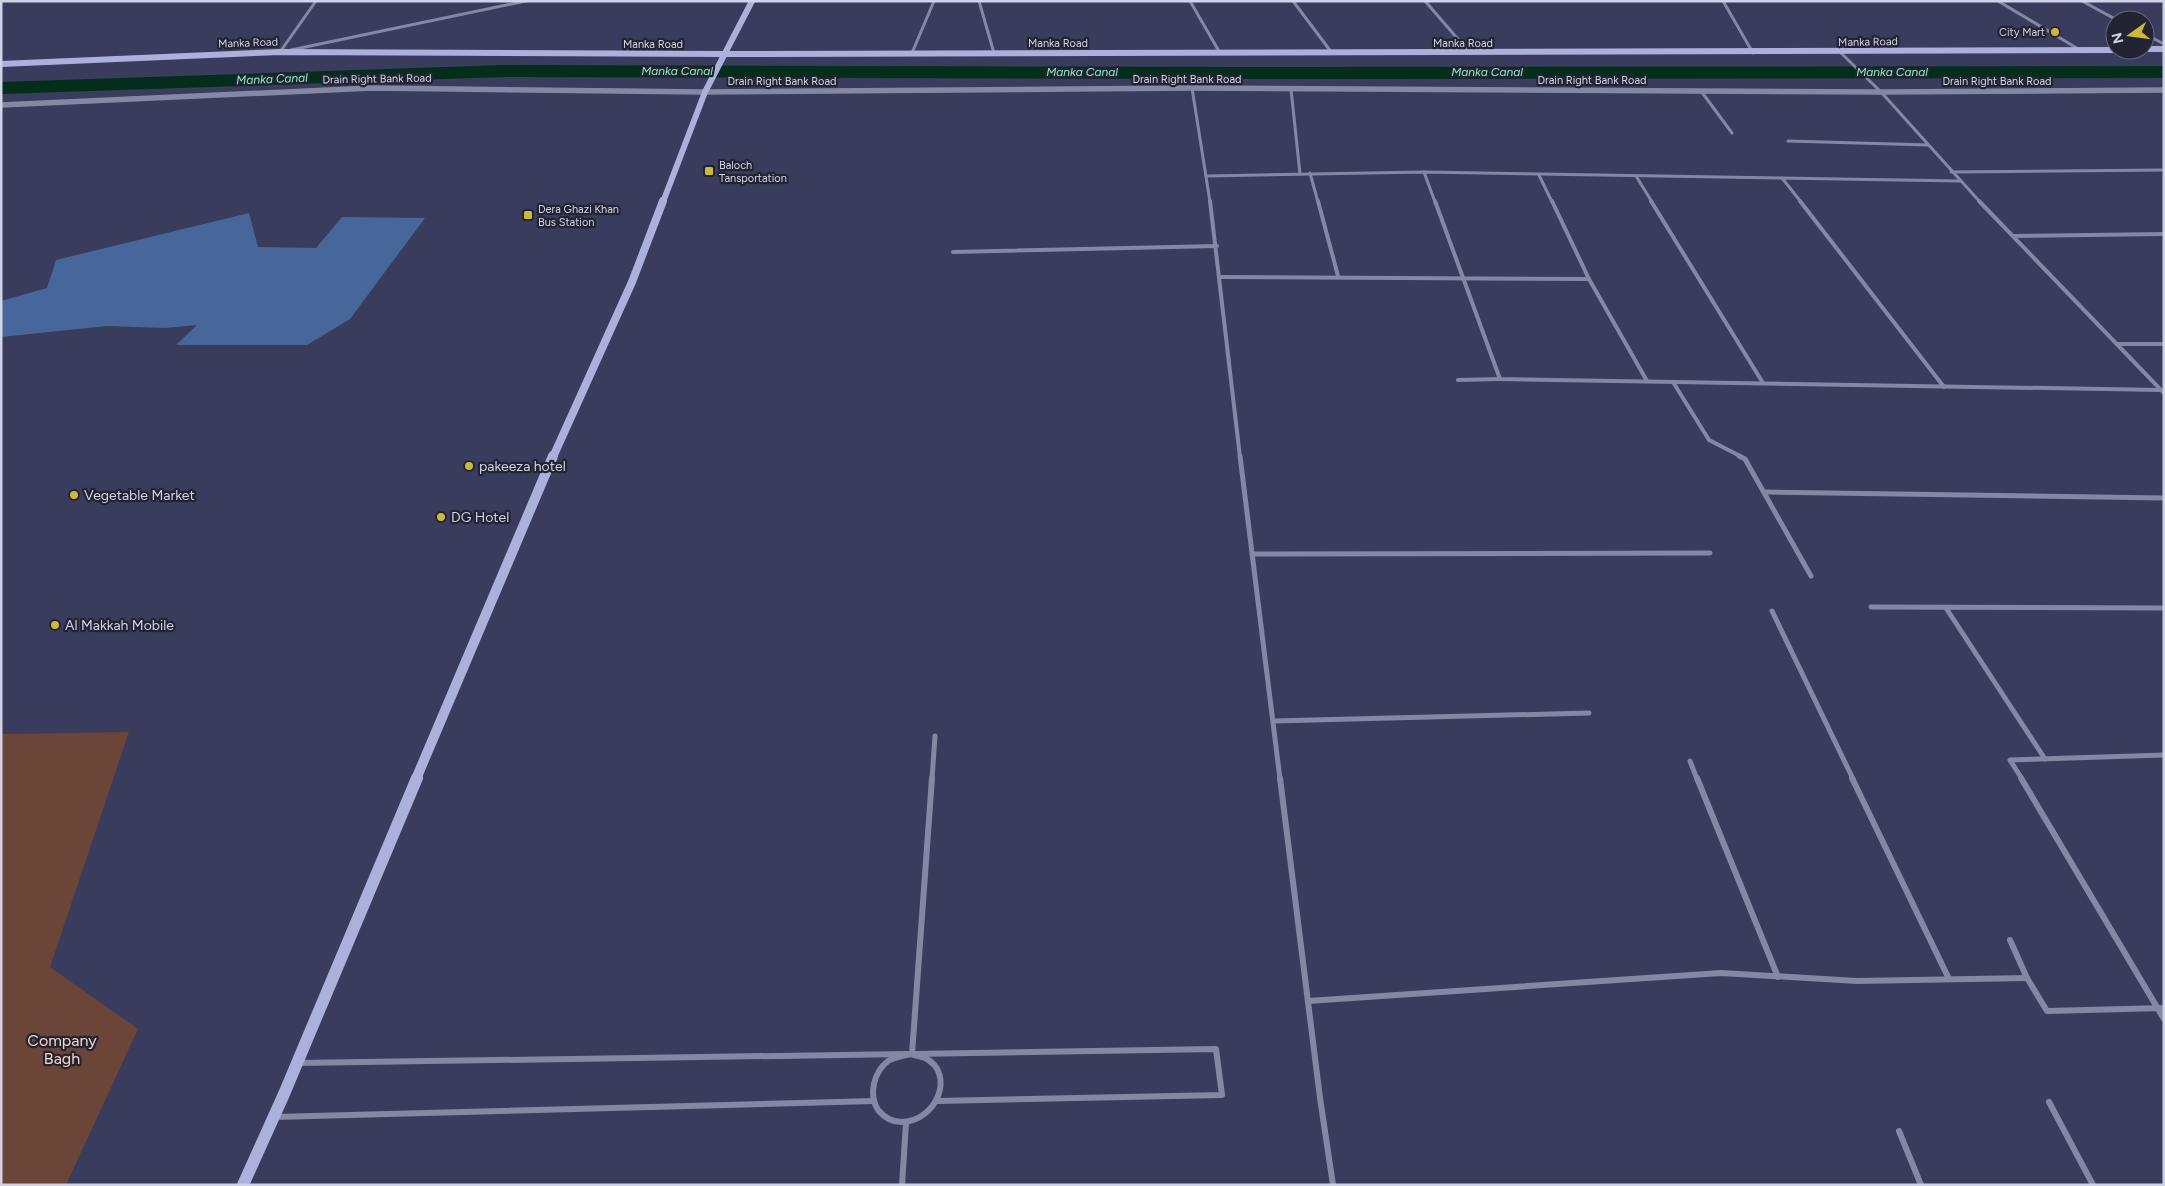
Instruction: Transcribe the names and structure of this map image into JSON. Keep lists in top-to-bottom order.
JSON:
{
  "streets": {
    "main road": ["Manka Road"],
    "street": ["Drain Right Bank Road"]
  },
  "water": ["Manka Canal"],
  "parks": ["Company Bagh"],
  "places": {
    "other": [
      "City Mart",
      "pakeeza hotel",
      "Vegetable Market",
      "DG Hotel",
      "Al Makkah Mobile"
    ],
    "transit": ["Baloch Tansportation", "Dera Ghazi Khan Bus Station"]
  },
  "north": "left"
}
